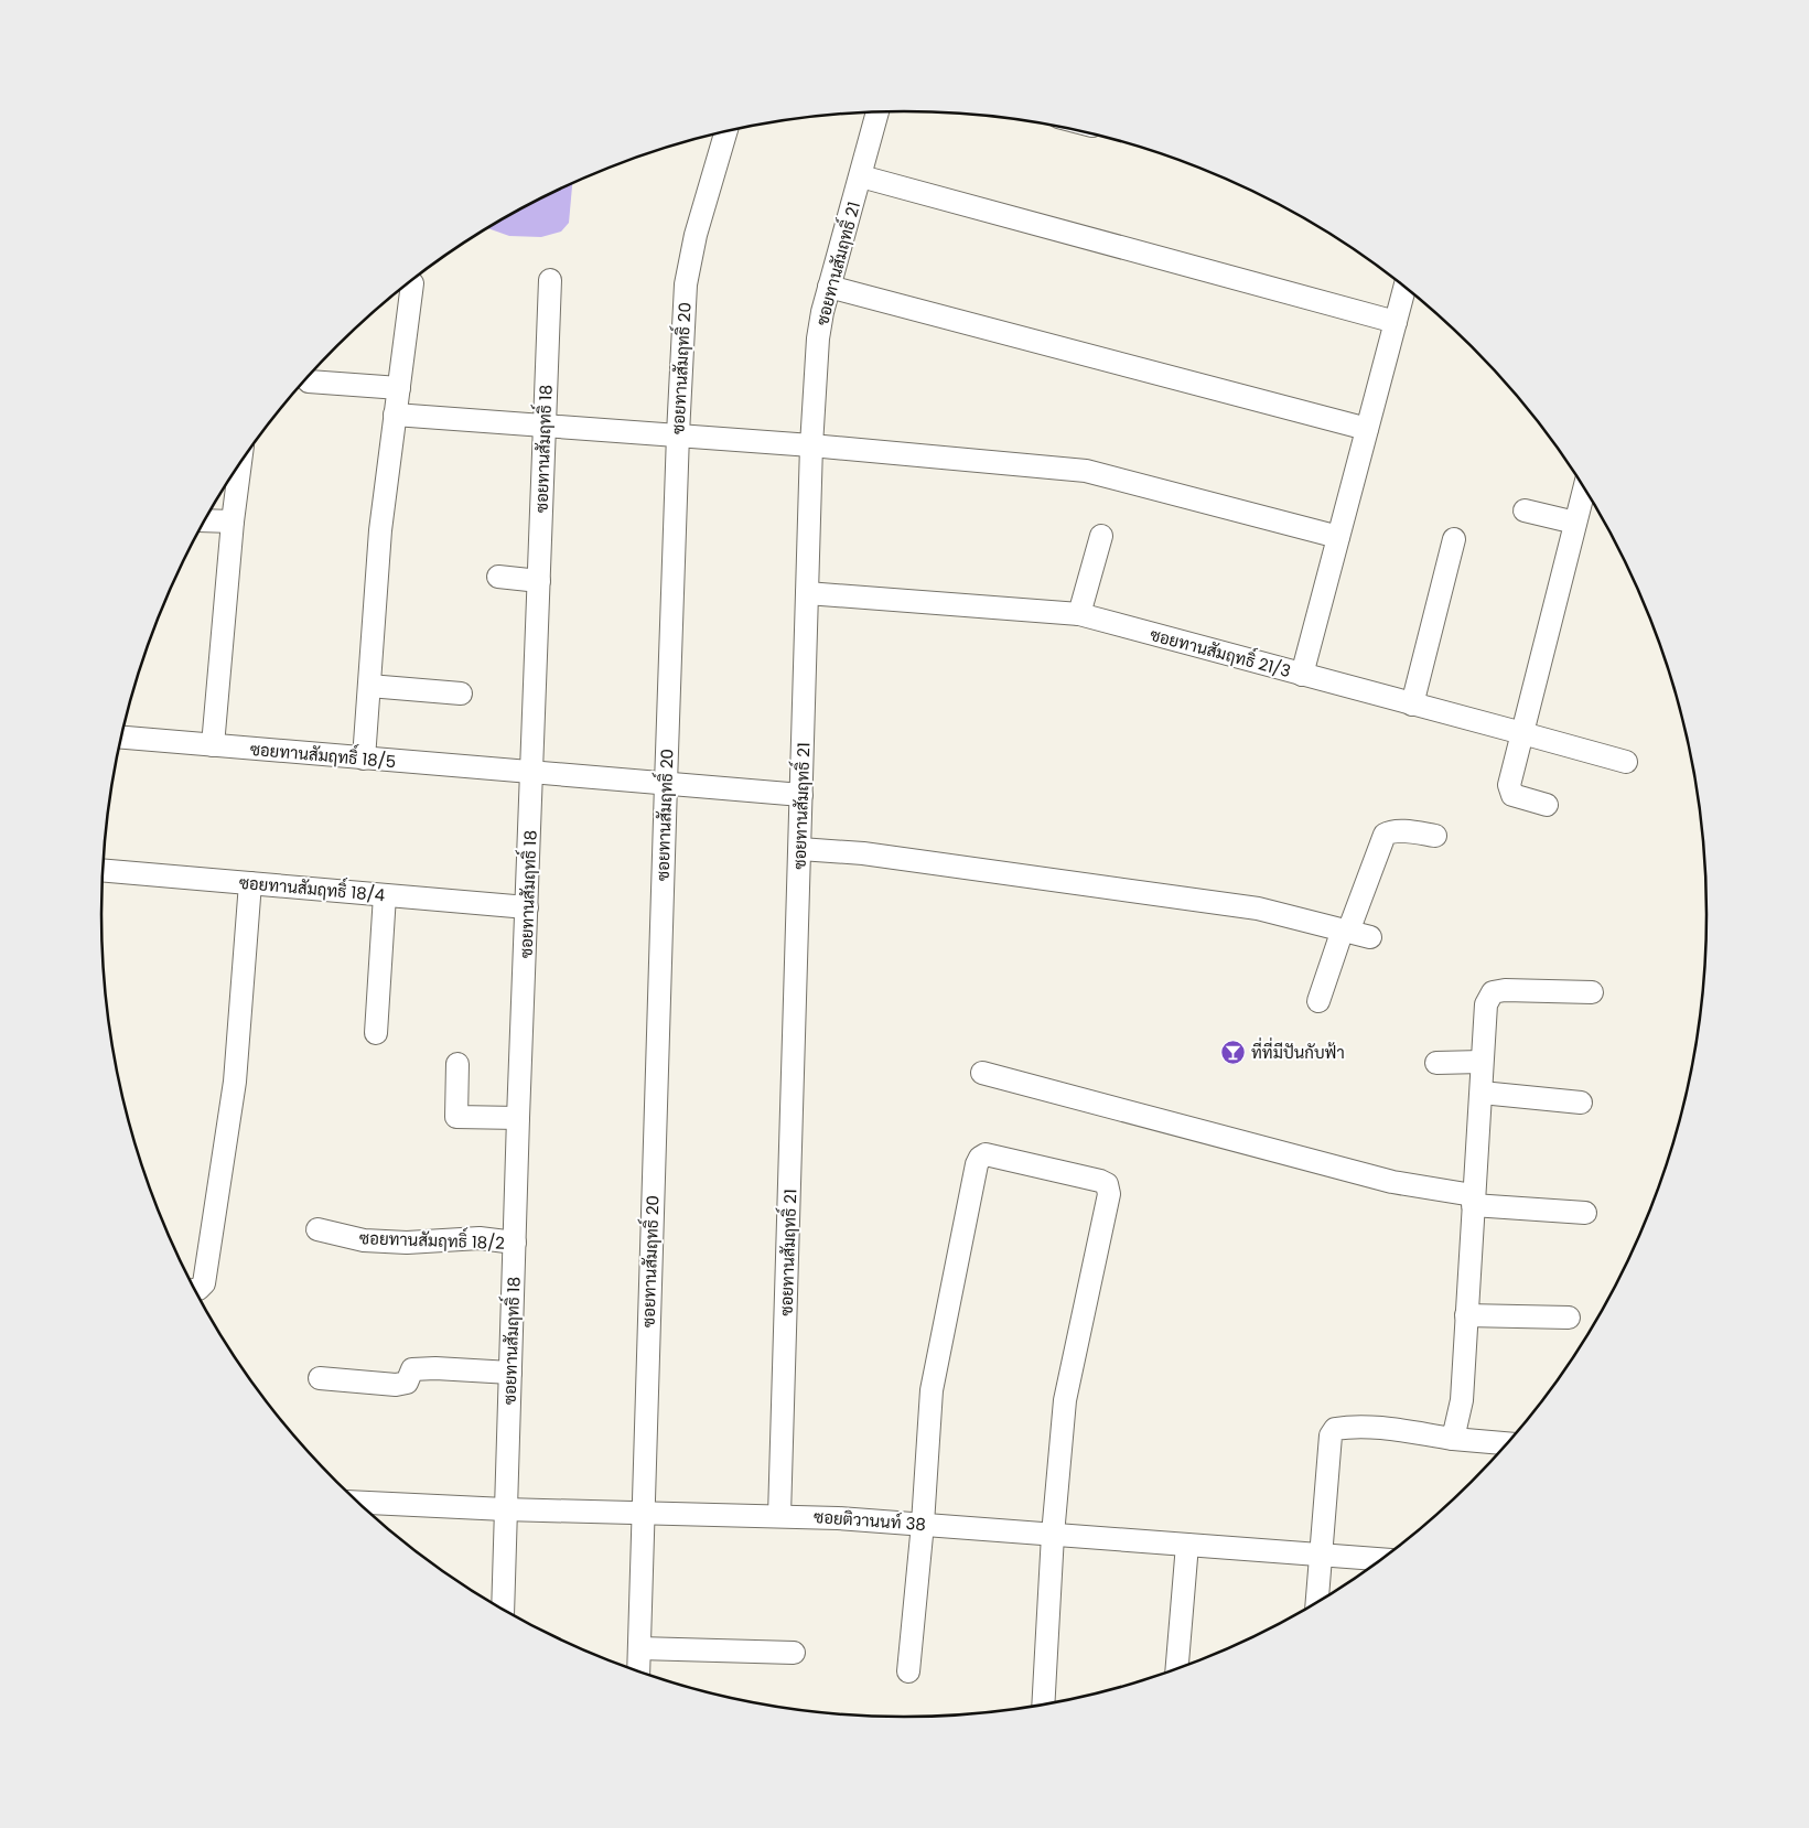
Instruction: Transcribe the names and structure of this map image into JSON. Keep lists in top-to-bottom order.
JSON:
{
  "streets": {
    "street": [
      "ซอยทานสัมฤทธิ์ 21",
      "ซอยทานสัมฤทธิ์ 20",
      "ซอยทานสัมฤทธิ์ 18",
      "ซอยทานสัมฤทธิ์ 21/3",
      "ซอยทานสัมฤทธิ์ 18/5",
      "ซอยทานสัมฤทธิ์ 18/4",
      "ซอยทานสัมฤทธิ์ 18/2",
      "ซอยติวานนท์ 38"
    ]
  },
  "crossings": [
    ["ซอยทานสัมฤทธิ์ 21", "ซอยทานสัมฤทธิ์ 21/3"],
    ["ซอยทานสัมฤทธิ์ 21", "ซอยทานสัมฤทธิ์ 18/5"],
    ["ซอยทานสัมฤทธิ์ 21", "ซอยติวานนท์ 38"],
    ["ซอยทานสัมฤทธิ์ 20", "ซอยทานสัมฤทธิ์ 18/5"],
    ["ซอยทานสัมฤทธิ์ 20", "ซอยติวานนท์ 38"],
    ["ซอยทานสัมฤทธิ์ 18", "ซอยทานสัมฤทธิ์ 18/5"],
    ["ซอยทานสัมฤทธิ์ 18", "ซอยทานสัมฤทธิ์ 18/4"],
    ["ซอยทานสัมฤทธิ์ 18", "ซอยทานสัมฤทธิ์ 18/2"],
    ["ซอยทานสัมฤทธิ์ 18", "ซอยติวานนท์ 38"]
  ],
  "places": {
    "bar": ["ที่ที่มีปันกับฟ้า"]
  }
}
